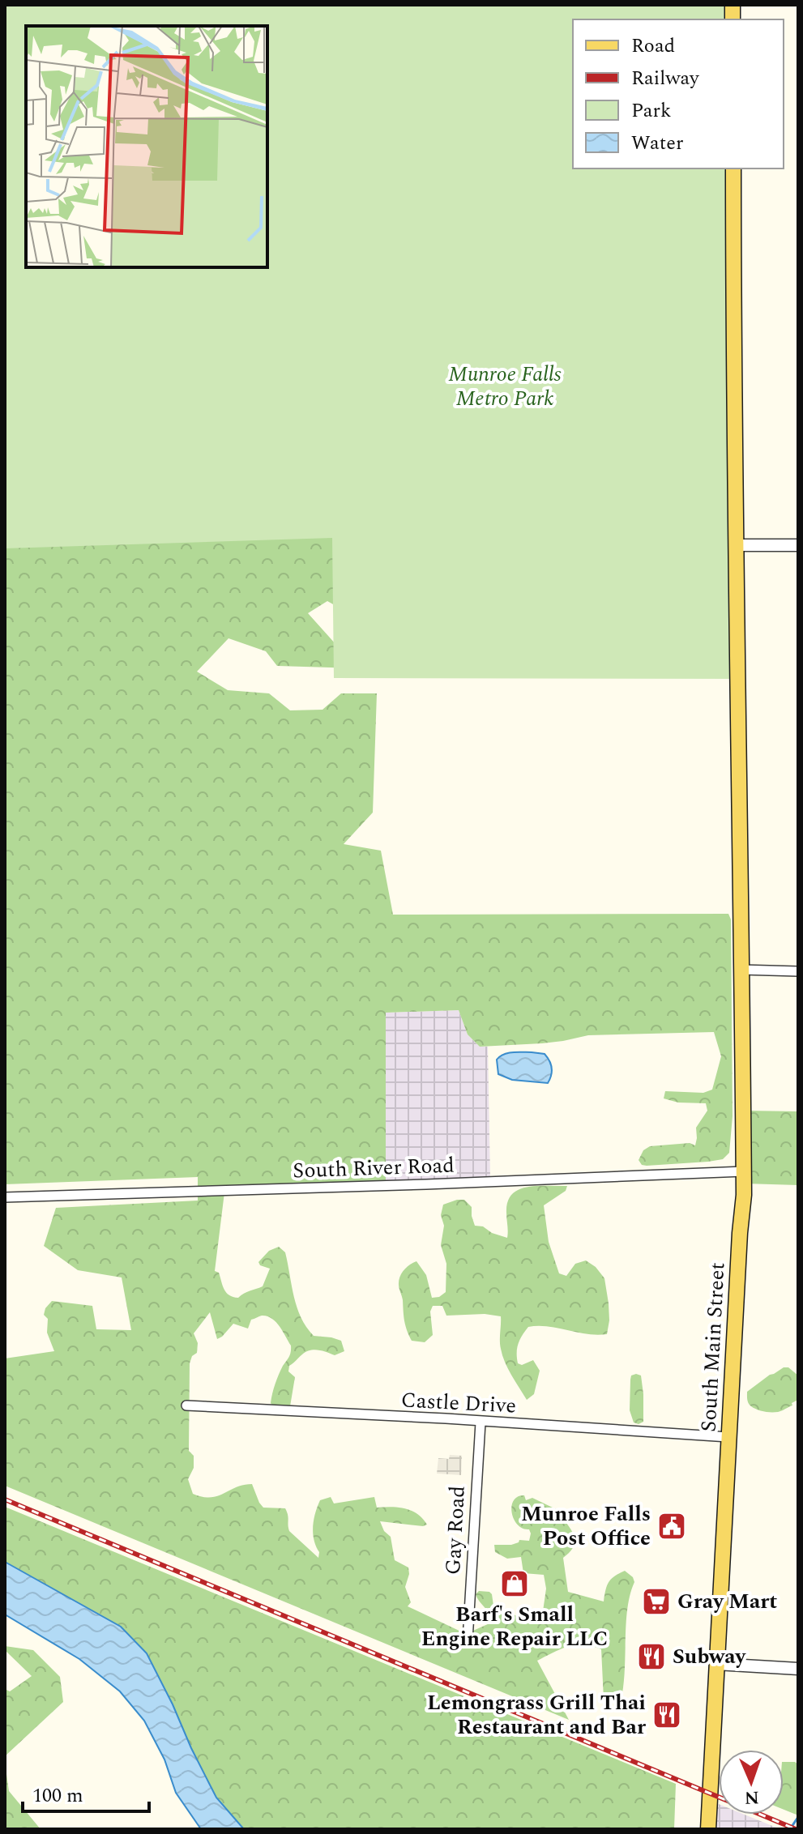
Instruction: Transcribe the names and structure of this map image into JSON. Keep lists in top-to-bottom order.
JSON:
{
  "streets": {
    "main road": ["South Main Street"],
    "street": ["South River Road", "Castle Drive", "Gay Road"]
  },
  "crossings": [
    ["South River Road", "South Main Street"],
    ["South Main Street", "Castle Drive"],
    ["Castle Drive", "Gay Road"]
  ],
  "parks": ["Munroe Falls Metro Park"],
  "places": {
    "public building": ["Munroe Falls Post Office"],
    "shop": ["Barf's Small Engine Repair LLC"],
    "supermarket": ["Gray Mart"],
    "restaurant": ["Subway", "Lemongrass Grill Thai Restaurant and Bar"]
  },
  "legend": [
    "Road",
    "Railway",
    "Park",
    "Water"
  ],
  "scale_bar": "100 m",
  "north": "bottom"
}
